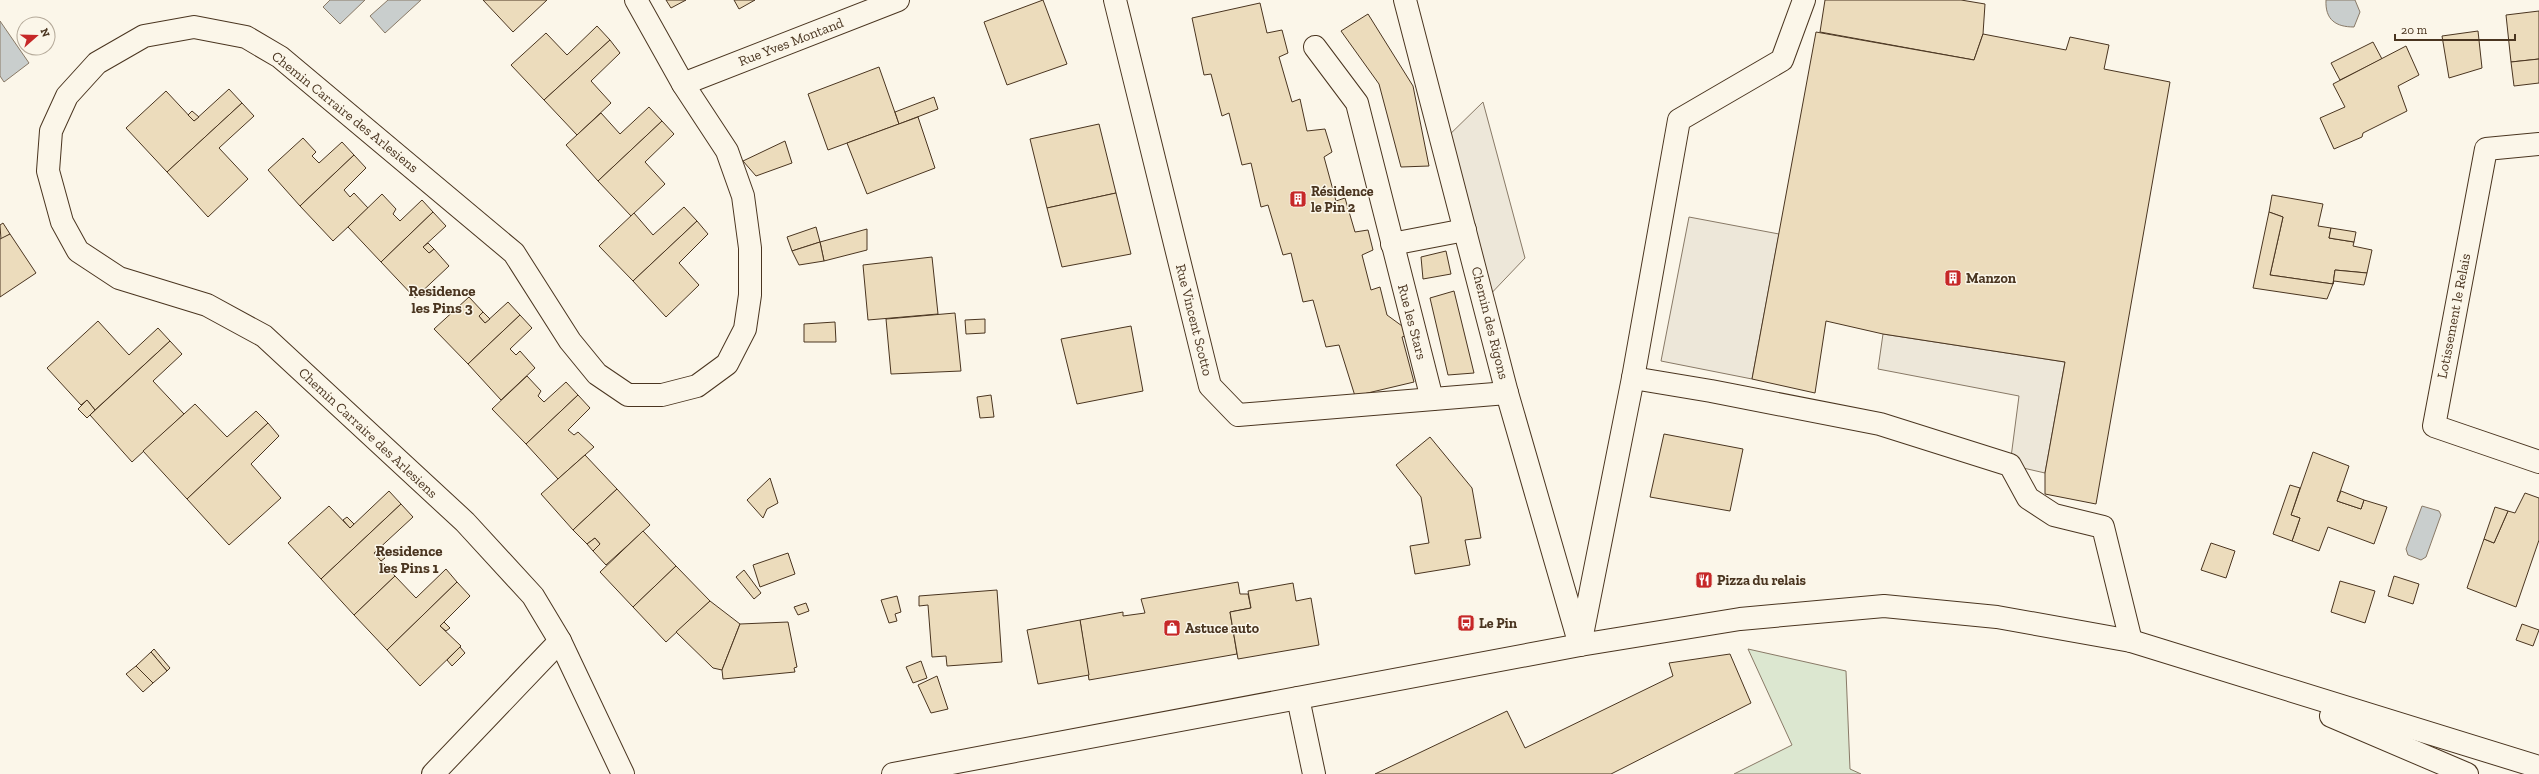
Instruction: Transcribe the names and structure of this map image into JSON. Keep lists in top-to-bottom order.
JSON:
{
  "streets": {
    "street": [
      "Rue Yves Montand",
      "Chemin Carraire des Arlesiens",
      "Lotissement le Relais",
      "Rue Vincent Scotto",
      "Rue les Stars",
      "Chemin des Rigons"
    ]
  },
  "crossings": [
    ["Rue Yves Montand", "Chemin Carraire des Arlesiens"],
    ["Rue Vincent Scotto", "Rue les Stars"],
    ["Rue Vincent Scotto", "Chemin des Rigons"]
  ],
  "districts": ["Residence les Pins 3", "Residence les Pins 1"],
  "places": {
    "building": ["Résidence le Pin 2", "Manzon"],
    "restaurant": ["Pizza du relais"],
    "bus stop": ["Le Pin"],
    "shop": ["Astuce auto"]
  },
  "scale_bar": "20 m",
  "north": "right"
}
